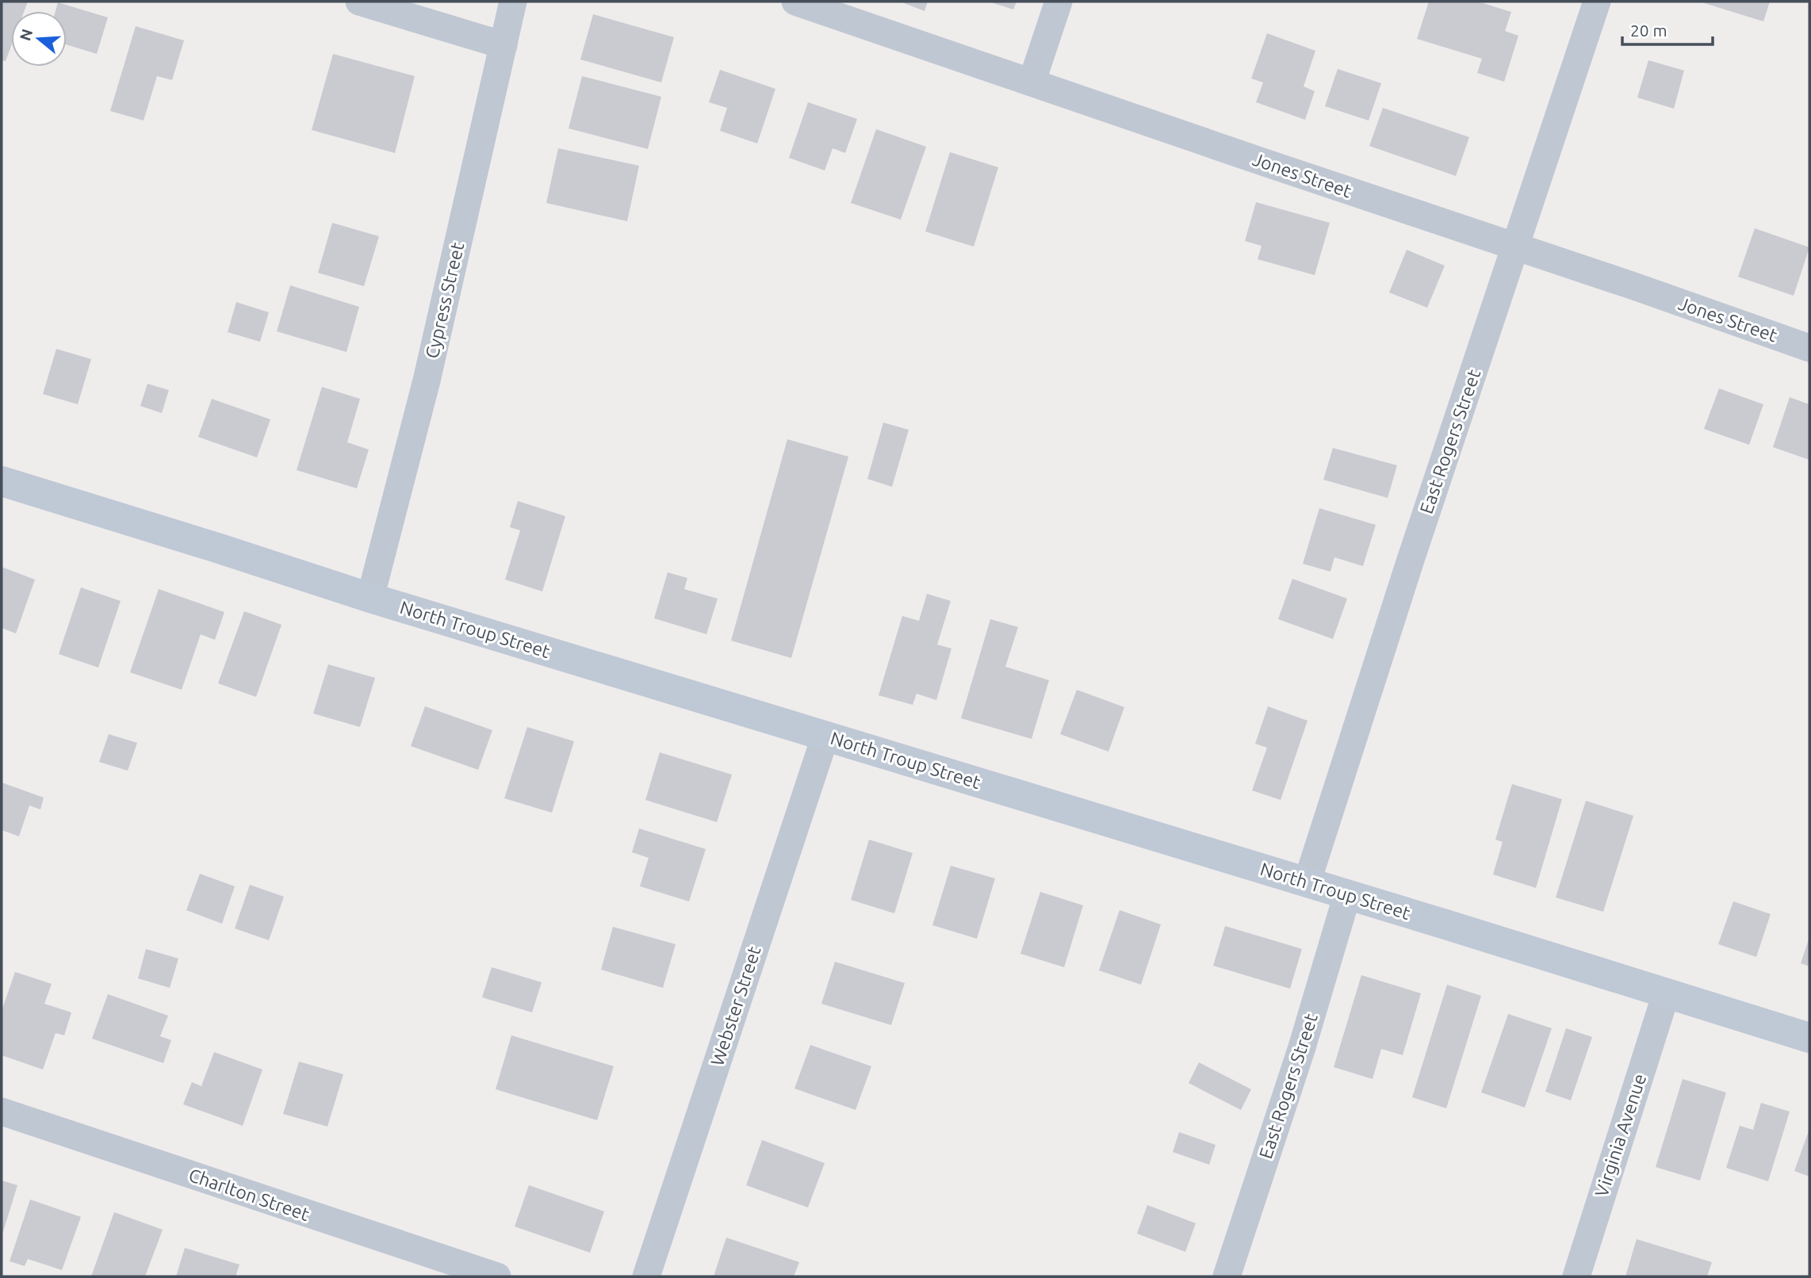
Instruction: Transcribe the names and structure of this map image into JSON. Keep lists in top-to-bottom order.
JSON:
{
  "streets": {
    "street": [
      "Jones Street",
      "Cypress Street",
      "East Rogers Street",
      "North Troup Street",
      "Webster Street",
      "Virginia Avenue",
      "Charlton Street"
    ]
  },
  "crossings": [
    ["Jones Street", "East Rogers Street"],
    ["Cypress Street", "North Troup Street"],
    ["East Rogers Street", "North Troup Street"],
    ["North Troup Street", "Webster Street"],
    ["North Troup Street", "Virginia Avenue"]
  ],
  "scale_bar": "20 m",
  "north": "left"
}
